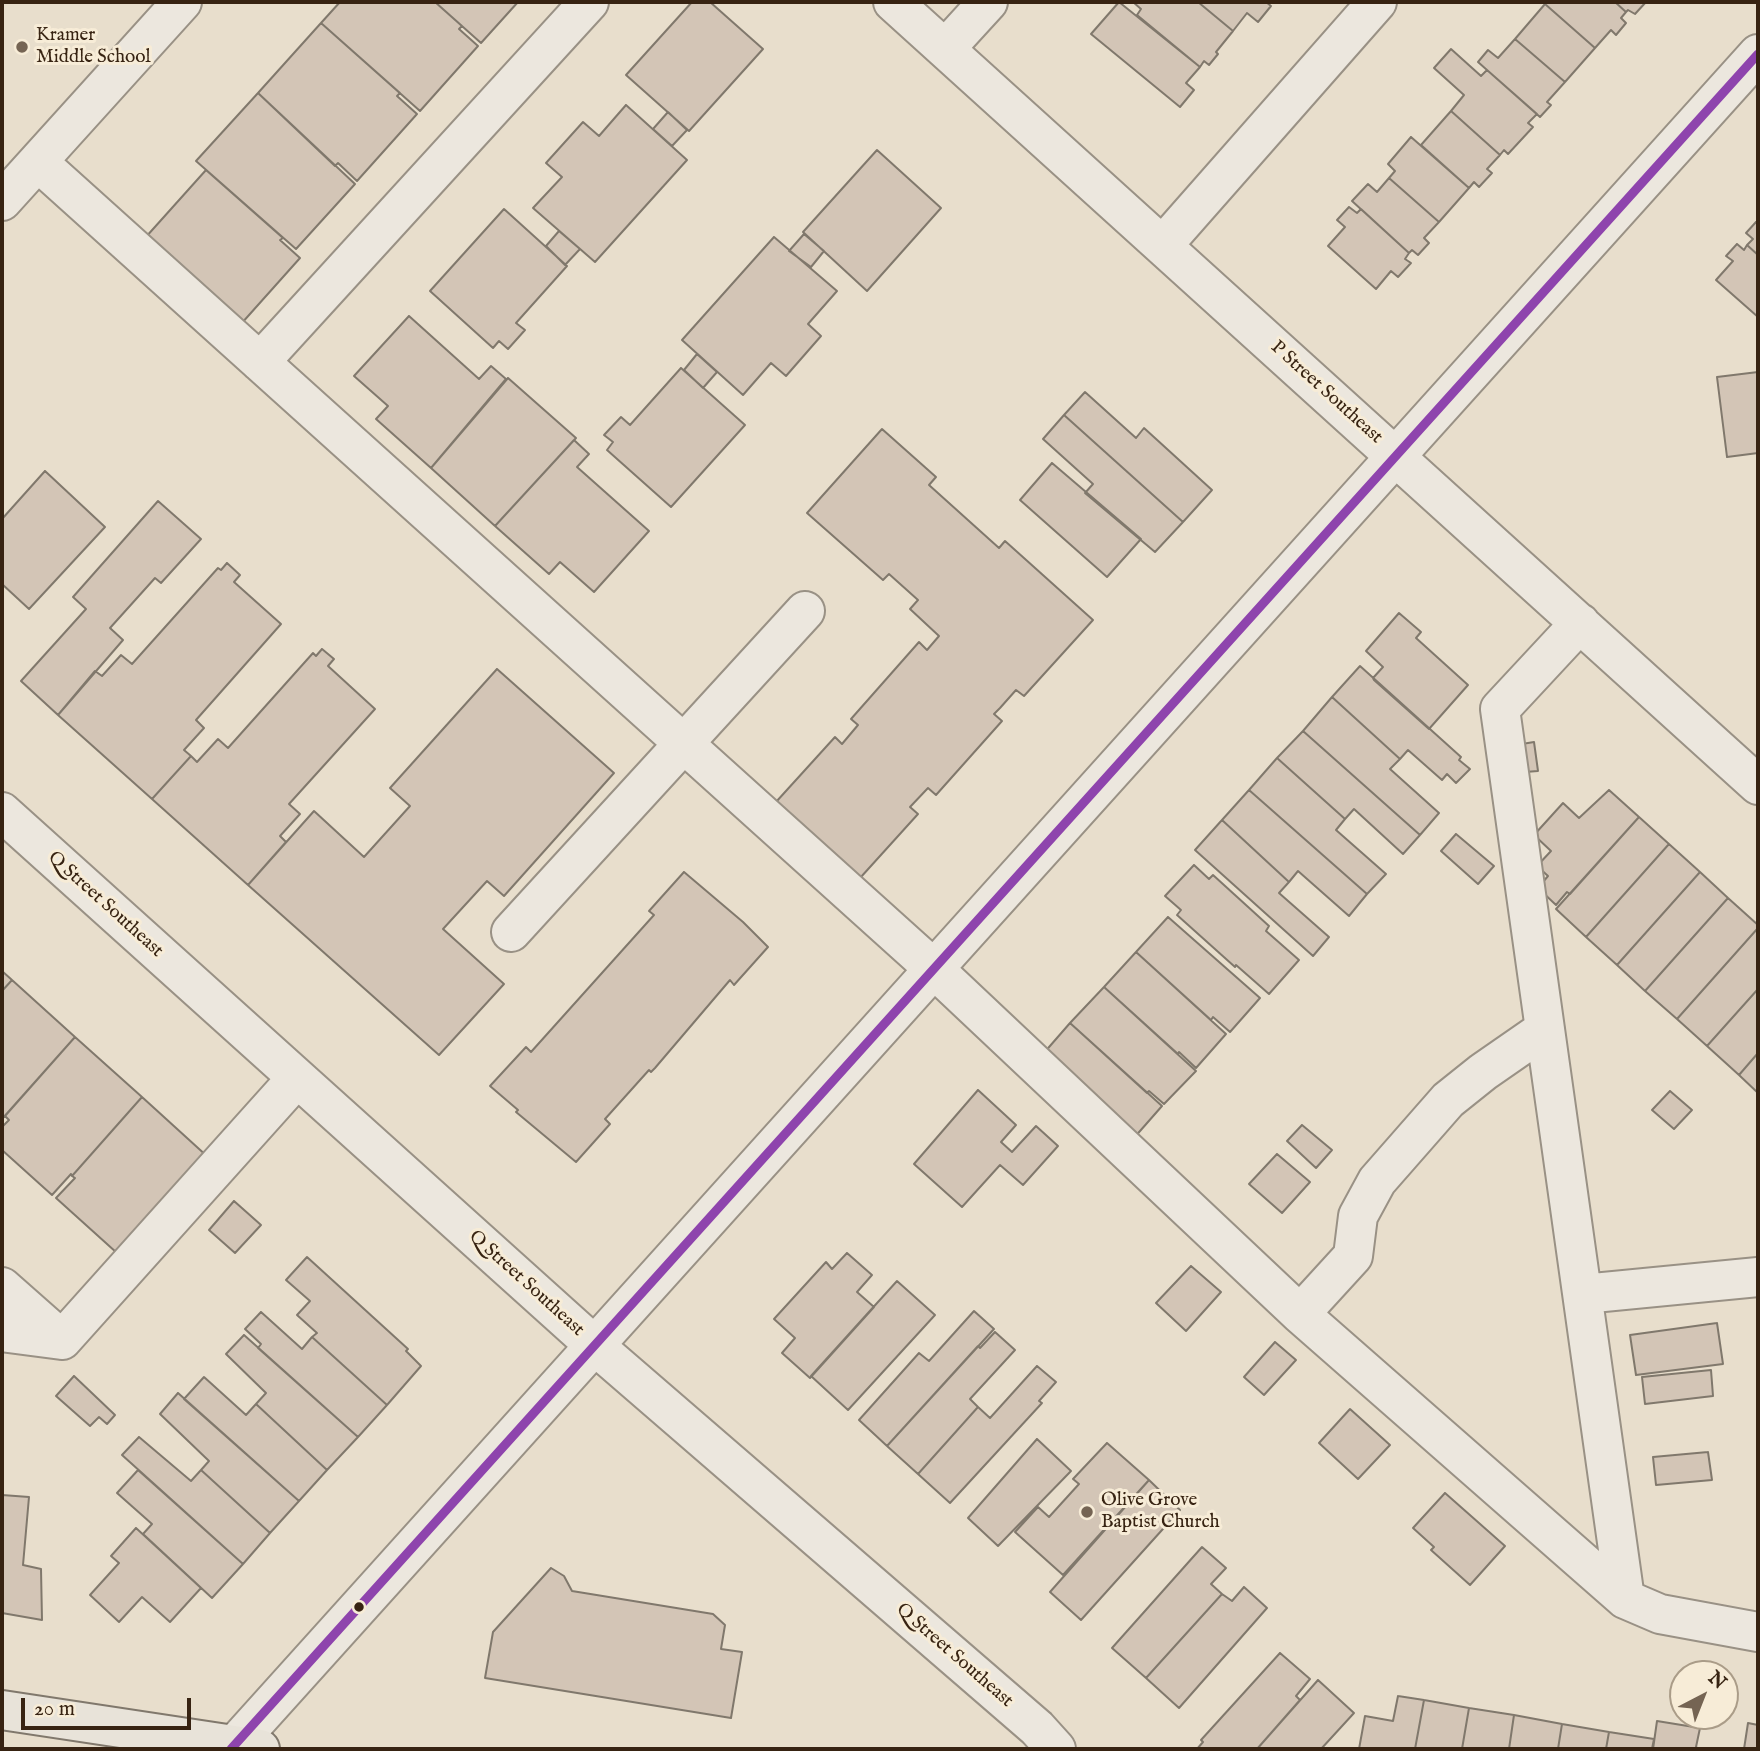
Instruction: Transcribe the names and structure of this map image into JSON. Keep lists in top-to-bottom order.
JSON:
{
  "streets": {
    "street": ["P Street Southeast", "Q Street Southeast"]
  },
  "places": ["Kramer Middle School", "Olive Grove Baptist Church"],
  "scale_bar": "20 m",
  "north": "top right"
}
